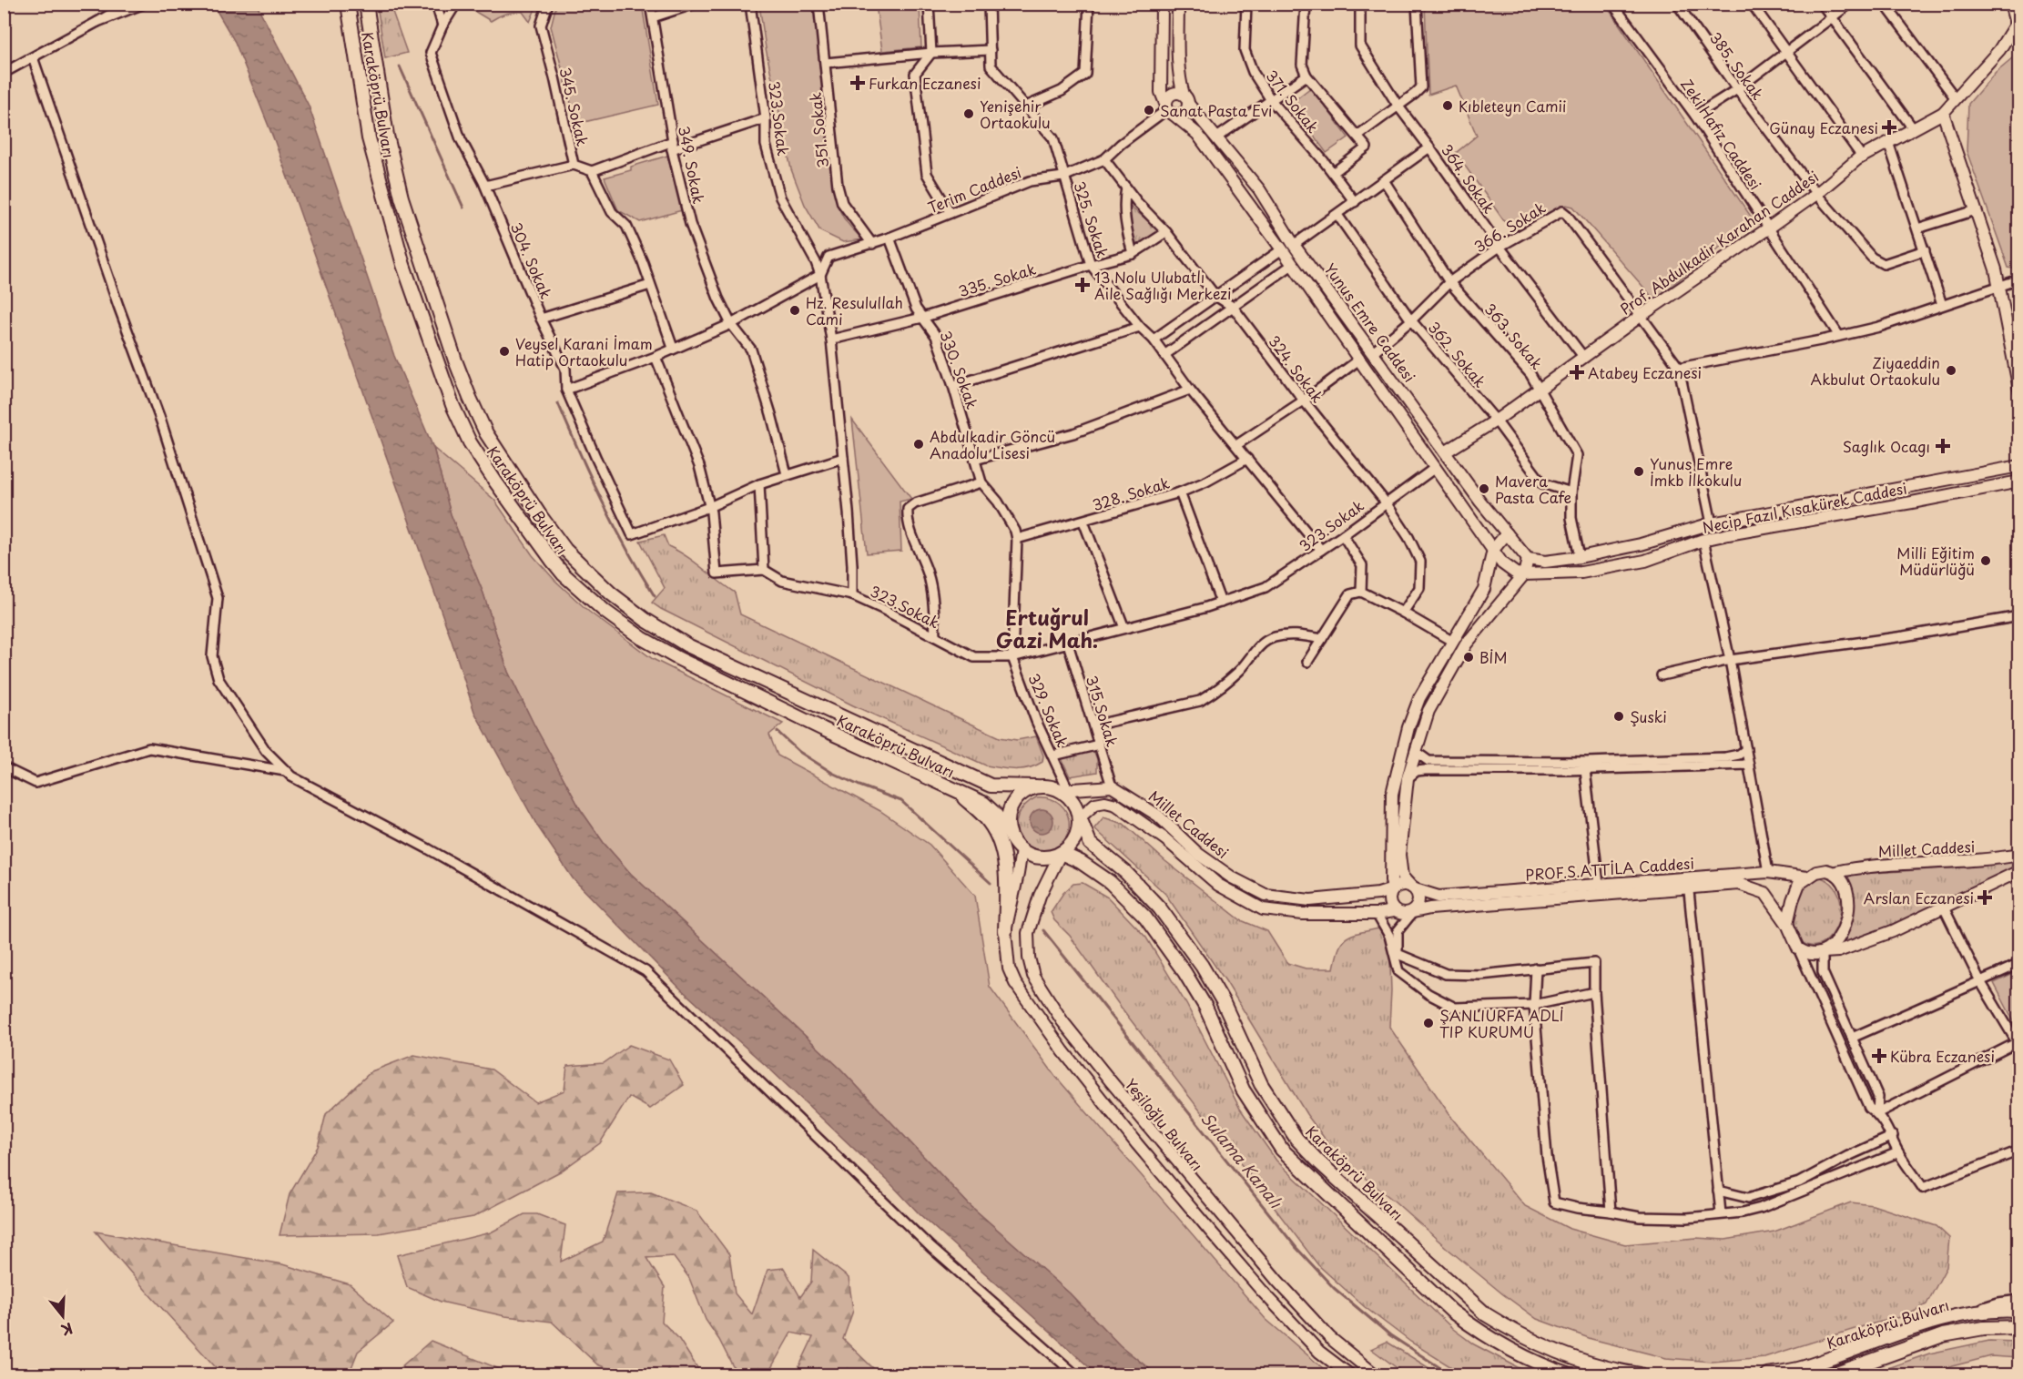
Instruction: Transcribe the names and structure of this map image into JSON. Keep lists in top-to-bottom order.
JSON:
{
  "streets": {
    "highway": ["Karaköprü Bulvarı"],
    "main road": [
      "Prof. Abdulkadir Karahan Caddesi",
      "Yunus Emre Caddesi",
      "Necip Fazıl Kısakürek Caddesi",
      "Millet Caddesi",
      "PROF.S.ATTİLA Caddesi",
      "Yeşiloğlu Bulvarı"
    ],
    "street": [
      "385. Sokak",
      "371. Sokak",
      "345. Sokak",
      "323.Sokak",
      "351. Sokak",
      "Zeki Hafız Caddesi",
      "349. Sokak",
      "364. Sokak",
      "Terim Caddesi",
      "325. Sokak",
      "366. Sokak",
      "304. Sokak",
      "335. Sokak",
      "363. Sokak",
      "362. Sokak",
      "324. Sokak",
      "330. Sokak",
      "328. Sokak",
      "329. Sokak",
      "315.Sokak"
    ]
  },
  "crossings": [
    ["385. Sokak", "Prof. Abdulkadir Karahan Caddesi"],
    ["Karaköprü Bulvarı", "329. Sokak"],
    ["Karaköprü Bulvarı", "Millet Caddesi"],
    ["Karaköprü Bulvarı", "Yeşiloğlu Bulvarı"],
    ["323.Sokak", "Terim Caddesi"],
    ["323.Sokak", "325. Sokak"],
    ["323.Sokak", "335. Sokak"],
    ["323.Sokak", "Yunus Emre Caddesi"],
    ["323.Sokak", "324. Sokak"],
    ["323.Sokak", "329. Sokak"],
    ["323.Sokak", "315.Sokak"],
    ["351. Sokak", "Terim Caddesi"],
    ["Zeki Hafız Caddesi", "Prof. Abdulkadir Karahan Caddesi"],
    ["364. Sokak", "366. Sokak"],
    ["364. Sokak", "Prof. Abdulkadir Karahan Caddesi"],
    ["Terim Caddesi", "325. Sokak"],
    ["Terim Caddesi", "Yunus Emre Caddesi"],
    ["Terim Caddesi", "324. Sokak"],
    ["Terim Caddesi", "330. Sokak"],
    ["325. Sokak", "335. Sokak"],
    ["325. Sokak", "328. Sokak"],
    ["366. Sokak", "Prof. Abdulkadir Karahan Caddesi"],
    ["366. Sokak", "Yunus Emre Caddesi"],
    ["366. Sokak", "363. Sokak"],
    ["366. Sokak", "362. Sokak"],
    ["Prof. Abdulkadir Karahan Caddesi", "Yunus Emre Caddesi"],
    ["Prof. Abdulkadir Karahan Caddesi", "363. Sokak"],
    ["Prof. Abdulkadir Karahan Caddesi", "362. Sokak"],
    ["335. Sokak", "324. Sokak"],
    ["335. Sokak", "330. Sokak"],
    ["Yunus Emre Caddesi", "Necip Fazıl Kısakürek Caddesi"],
    ["363. Sokak", "362. Sokak"],
    ["363. Sokak", "Necip Fazıl Kısakürek Caddesi"],
    ["330. Sokak", "328. Sokak"],
    ["330. Sokak", "329. Sokak"],
    ["328. Sokak", "329. Sokak"],
    ["329. Sokak", "Millet Caddesi"],
    ["329. Sokak", "Yeşiloğlu Bulvarı"],
    ["315.Sokak", "Millet Caddesi"],
    ["Millet Caddesi", "PROF.S.ATTİLA Caddesi"],
    ["Millet Caddesi", "Yeşiloğlu Bulvarı"]
  ],
  "districts": ["Ertuğrul Gazi Mah."],
  "water": ["Sulama Kanalı"],
  "places": {
    "health": [
      "Furkan Eczanesi",
      "Günay Eczanesi",
      "13 Nolu Ulubatlı Aile Sağlığı Merkezi",
      "Atabey Eczanesi",
      "Saglık Ocagı",
      "Arslan Eczanesi",
      "Kübra Eczanesi"
    ],
    "other": [
      "Kıbleteyn Camii",
      "Sanat Pasta Evi",
      "Yenişehir Ortaokulu",
      "Hz. Resulullah Cami",
      "Veysel Karani İmam Hatip Ortaokulu",
      "Ziyaeddin Akbulut Ortaokulu",
      "Abdulkadir Göncü Anadolu Lisesi",
      "Yunus Emre İmkb İlkokulu",
      "Mavera Pasta Cafe",
      "Milli Eğitim Müdürlüğü",
      "BİM",
      "Şuski",
      "ŞANLIURFA ADLİ TIP KURUMU"
    ]
  },
  "north": "bottom"
}
